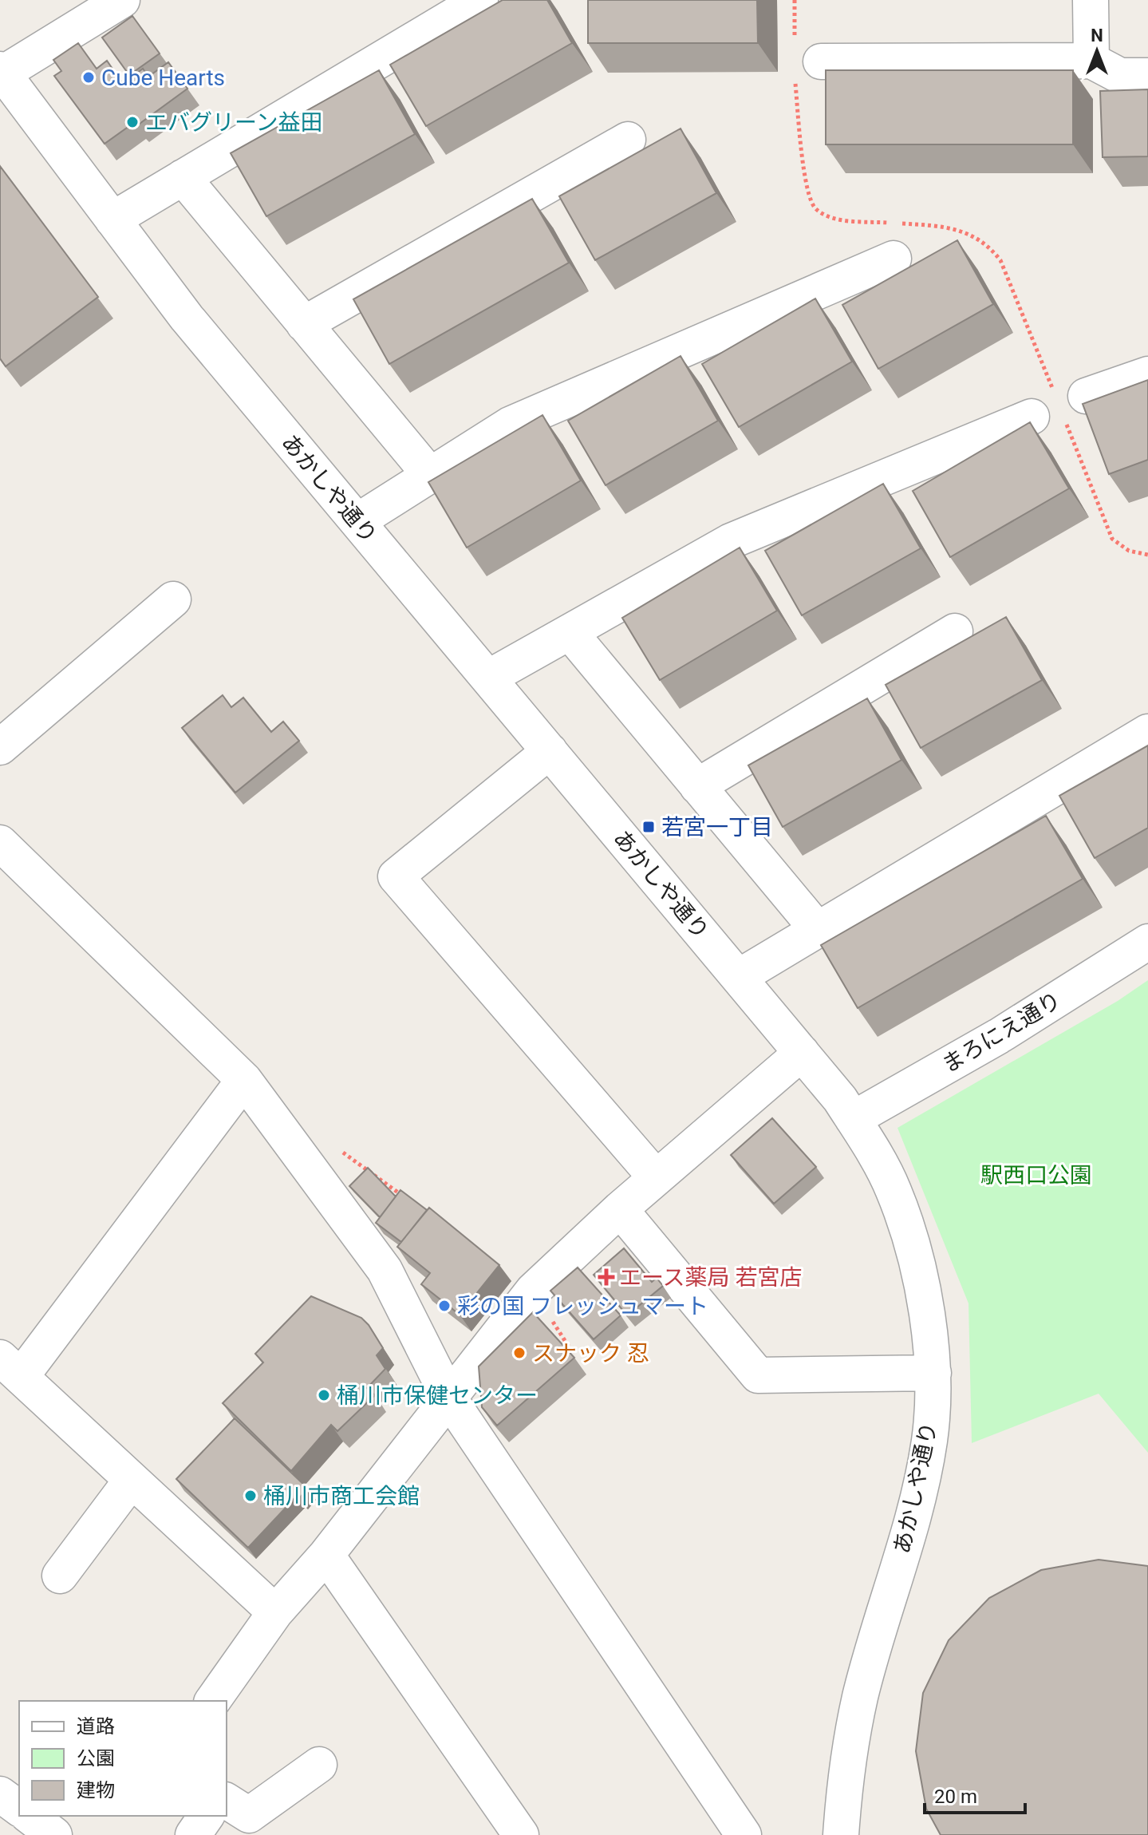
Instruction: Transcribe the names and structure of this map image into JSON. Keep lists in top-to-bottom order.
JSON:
{
  "streets": {
    "street": ["あかしや通り", "まろにえ通り"]
  },
  "crossings": [
    ["あかしや通り", "まろにえ通り"]
  ],
  "parks": ["駅西口公園"],
  "places": {
    "other": [
      "Cube Hearts",
      "エバグリーン益田",
      "彩の国 フレッシュマート",
      "スナック 忍",
      "桶川市保健センター",
      "桶川市商工会館"
    ],
    "transit": ["若宮一丁目"],
    "health": ["エース薬局 若宮店"]
  },
  "legend": ["道路", "公園", "建物"],
  "scale_bar": "20 m",
  "north": "top"
}
